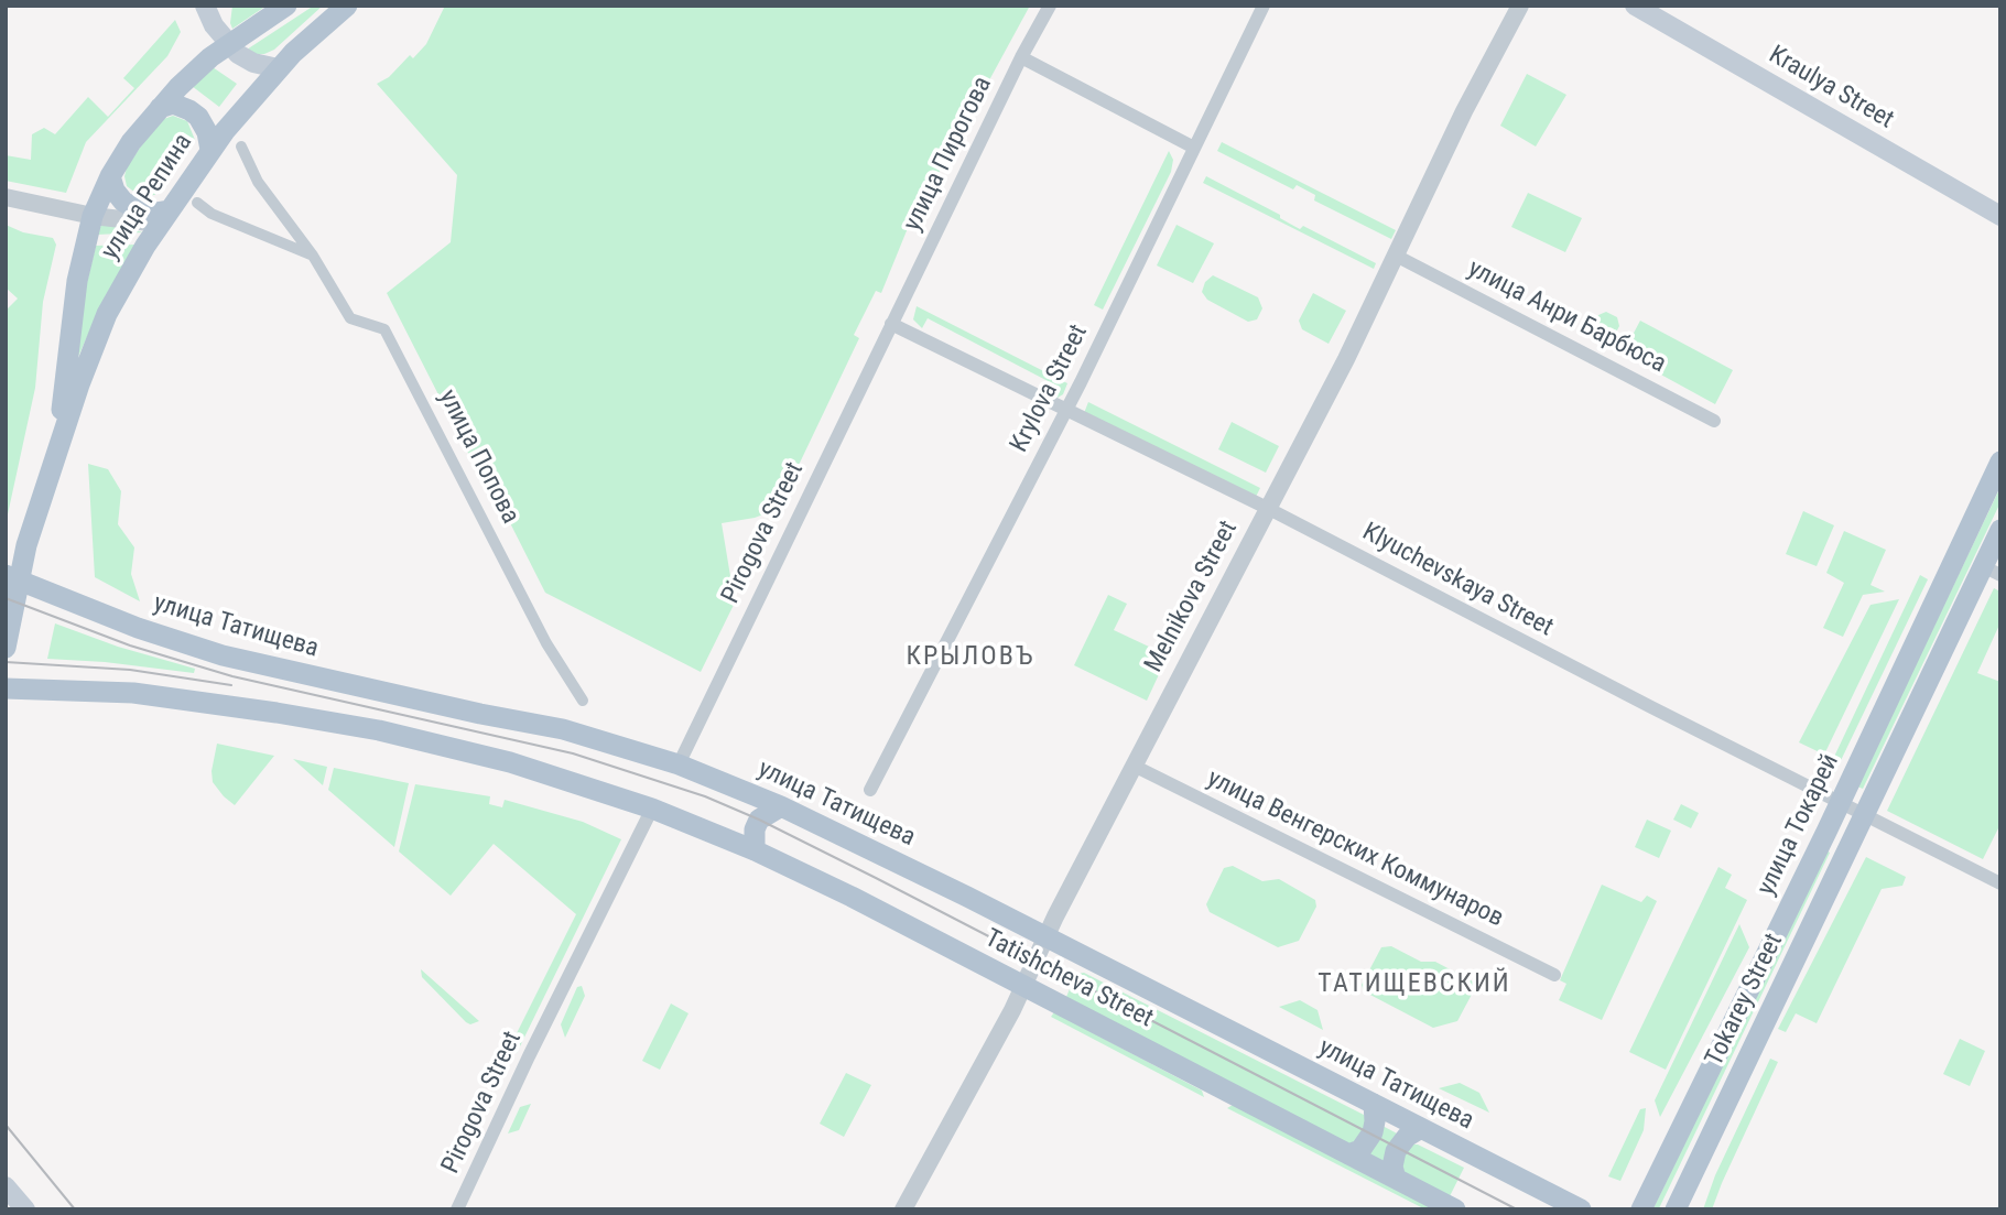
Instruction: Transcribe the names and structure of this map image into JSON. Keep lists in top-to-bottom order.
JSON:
{
  "streets": {
    "main road": [
      "Kraulya Street",
      "улица Репина",
      "улица Татищева",
      "улица Токарей",
      "Tatishcheva Street",
      "Tokarey Street"
    ],
    "street": [
      "улица Пирогова",
      "улица Анри Барбюса",
      "Krylova Street",
      "улица Попова",
      "Pirogova Street",
      "Klyuchevskaya Street",
      "Melnikova Street",
      "улица Венгерских Коммунаров"
    ]
  },
  "crossings": [
    ["улица Пирогова", "Pirogova Street"],
    ["улица Пирогова", "Klyuchevskaya Street"],
    ["улица Репина", "улица Татищева"],
    ["улица Анри Барбюса", "Melnikova Street"],
    ["Krylova Street", "Klyuchevskaya Street"],
    ["Pirogova Street", "Klyuchevskaya Street"],
    ["Pirogova Street", "улица Татищева"],
    ["Pirogova Street", "Tatishcheva Street"],
    ["Klyuchevskaya Street", "Melnikova Street"],
    ["Klyuchevskaya Street", "улица Токарей"],
    ["Klyuchevskaya Street", "Tokarey Street"],
    ["Melnikova Street", "улица Татищева"],
    ["Melnikova Street", "улица Венгерских Коммунаров"],
    ["Melnikova Street", "Tatishcheva Street"]
  ],
  "districts": ["КРЫЛОВЪ", "ТАТИЩЕВСКИЙ"]
}
